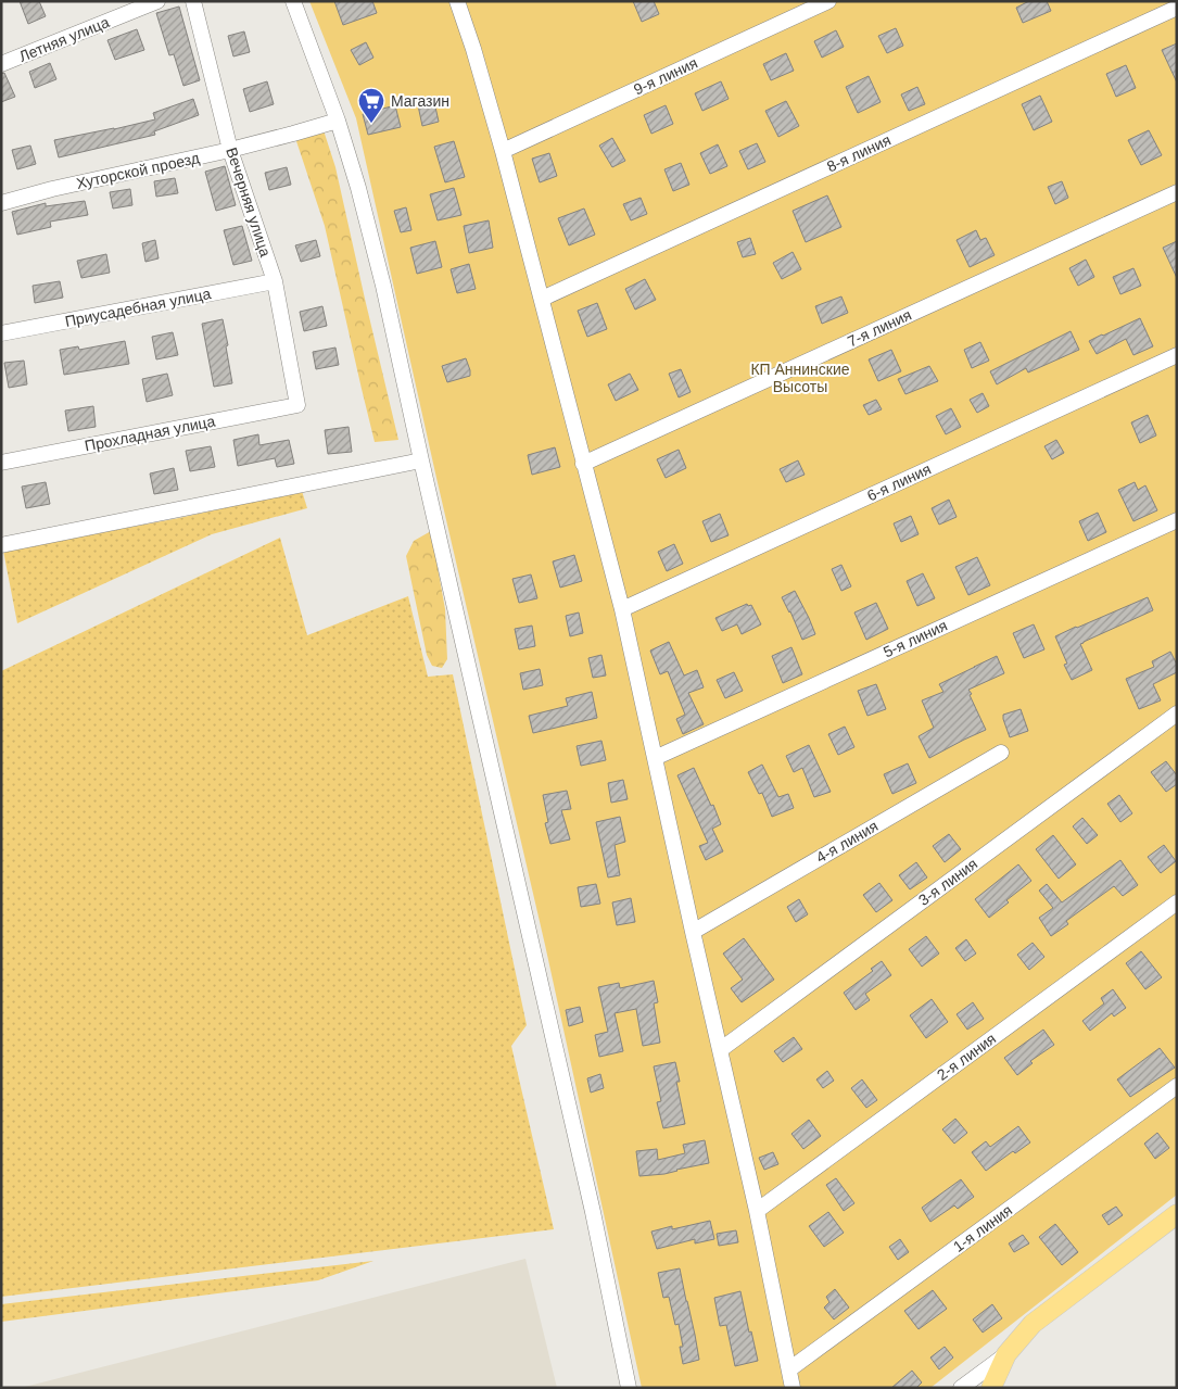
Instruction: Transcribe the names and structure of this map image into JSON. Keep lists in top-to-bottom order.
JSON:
{
  "streets": {
    "street": [
      "Летняя улица",
      "9-я линия",
      "8-я линия",
      "Хуторской проезд",
      "Вечерняя улица",
      "Приусадебная улица",
      "7-я линия",
      "Прохладная улица",
      "6-я линия",
      "5-я линия",
      "4-я линия",
      "3-я линия",
      "2-я линия",
      "1-я линия"
    ]
  },
  "crossings": [
    ["Хуторской проезд", "Вечерняя улица"],
    ["Вечерняя улица", "Приусадебная улица"],
    ["Вечерняя улица", "Прохладная улица"]
  ],
  "parks": ["КП Аннинские Высоты"],
  "places": {
    "supermarket": ["Магазин"]
  }
}
